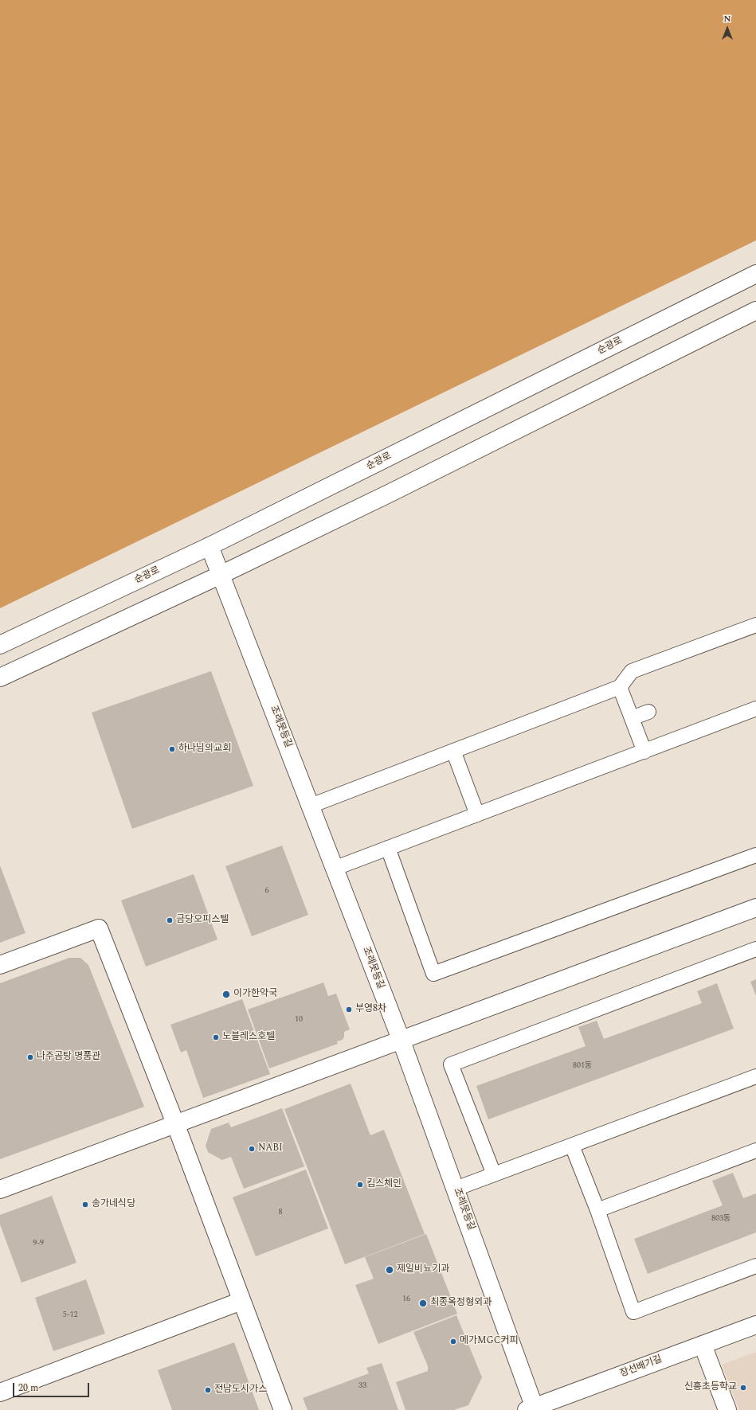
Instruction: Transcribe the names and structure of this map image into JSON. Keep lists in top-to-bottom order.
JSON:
{
  "streets": {
    "street": ["순광로", "조례못등길", "장선배기길"]
  },
  "crossings": [
    ["순광로", "조례못등길"],
    ["조례못등길", "장선배기길"]
  ],
  "places": [
    "하나님의교회",
    "금당오피스텔",
    "이가한약국",
    "부영8차",
    "노블레스호텔",
    "나주곰탕 명품관",
    "NABI",
    "킴스체인",
    "송가네식당",
    "제일비뇨기과",
    "최종옥정형외과",
    "메가MGC커피",
    "신흥초등학교",
    "전남도시가스"
  ],
  "house_numbers": [
    "6",
    "10",
    "801동",
    "8",
    "803동",
    "9-9",
    "16",
    "5-12",
    "33"
  ],
  "scale_bar": "20 m",
  "north": "top"
}
